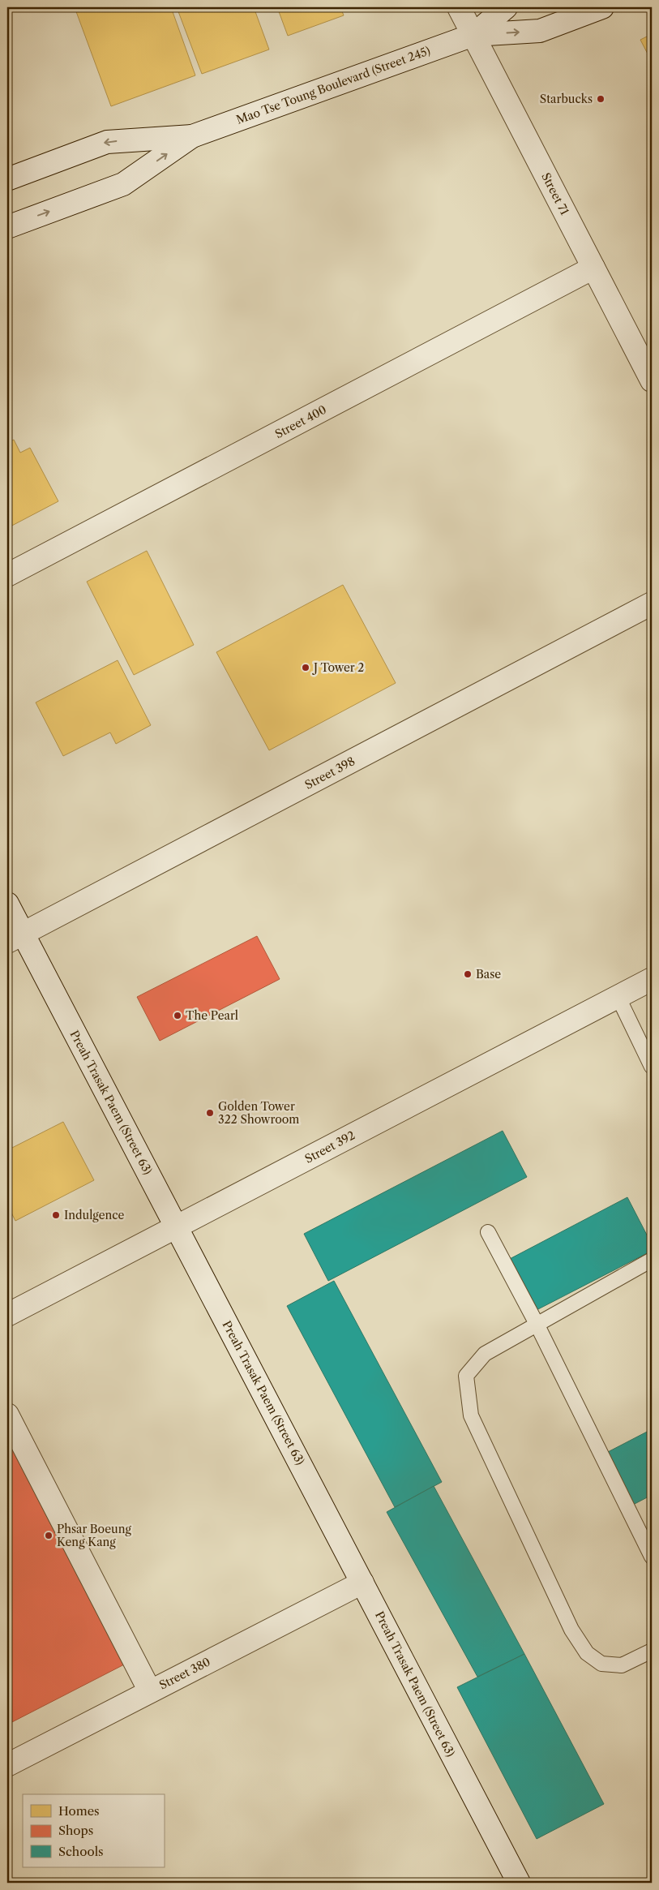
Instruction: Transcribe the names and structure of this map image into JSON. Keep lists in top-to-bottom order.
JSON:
{
  "streets": {
    "street": [
      "Mao Tse Toung Boulevard (Street 245)",
      "Street 71",
      "Street 400",
      "Street 398",
      "Preah Trasak Paem (Street 63)",
      "Street 392",
      "Street 380"
    ]
  },
  "crossings": [
    ["Mao Tse Toung Boulevard (Street 245)", "Street 71"],
    ["Street 71", "Street 400"],
    ["Street 398", "Preah Trasak Paem (Street 63)"],
    ["Preah Trasak Paem (Street 63)", "Street 392"],
    ["Preah Trasak Paem (Street 63)", "Street 380"]
  ],
  "places": [
    "Starbucks",
    "J Tower 2",
    "Base",
    "The Pearl",
    "Golden Tower 322 Showroom",
    "Indulgence",
    "Phsar Boeung Keng Kang"
  ],
  "legend": ["Homes", "Shops", "Schools"]
}
